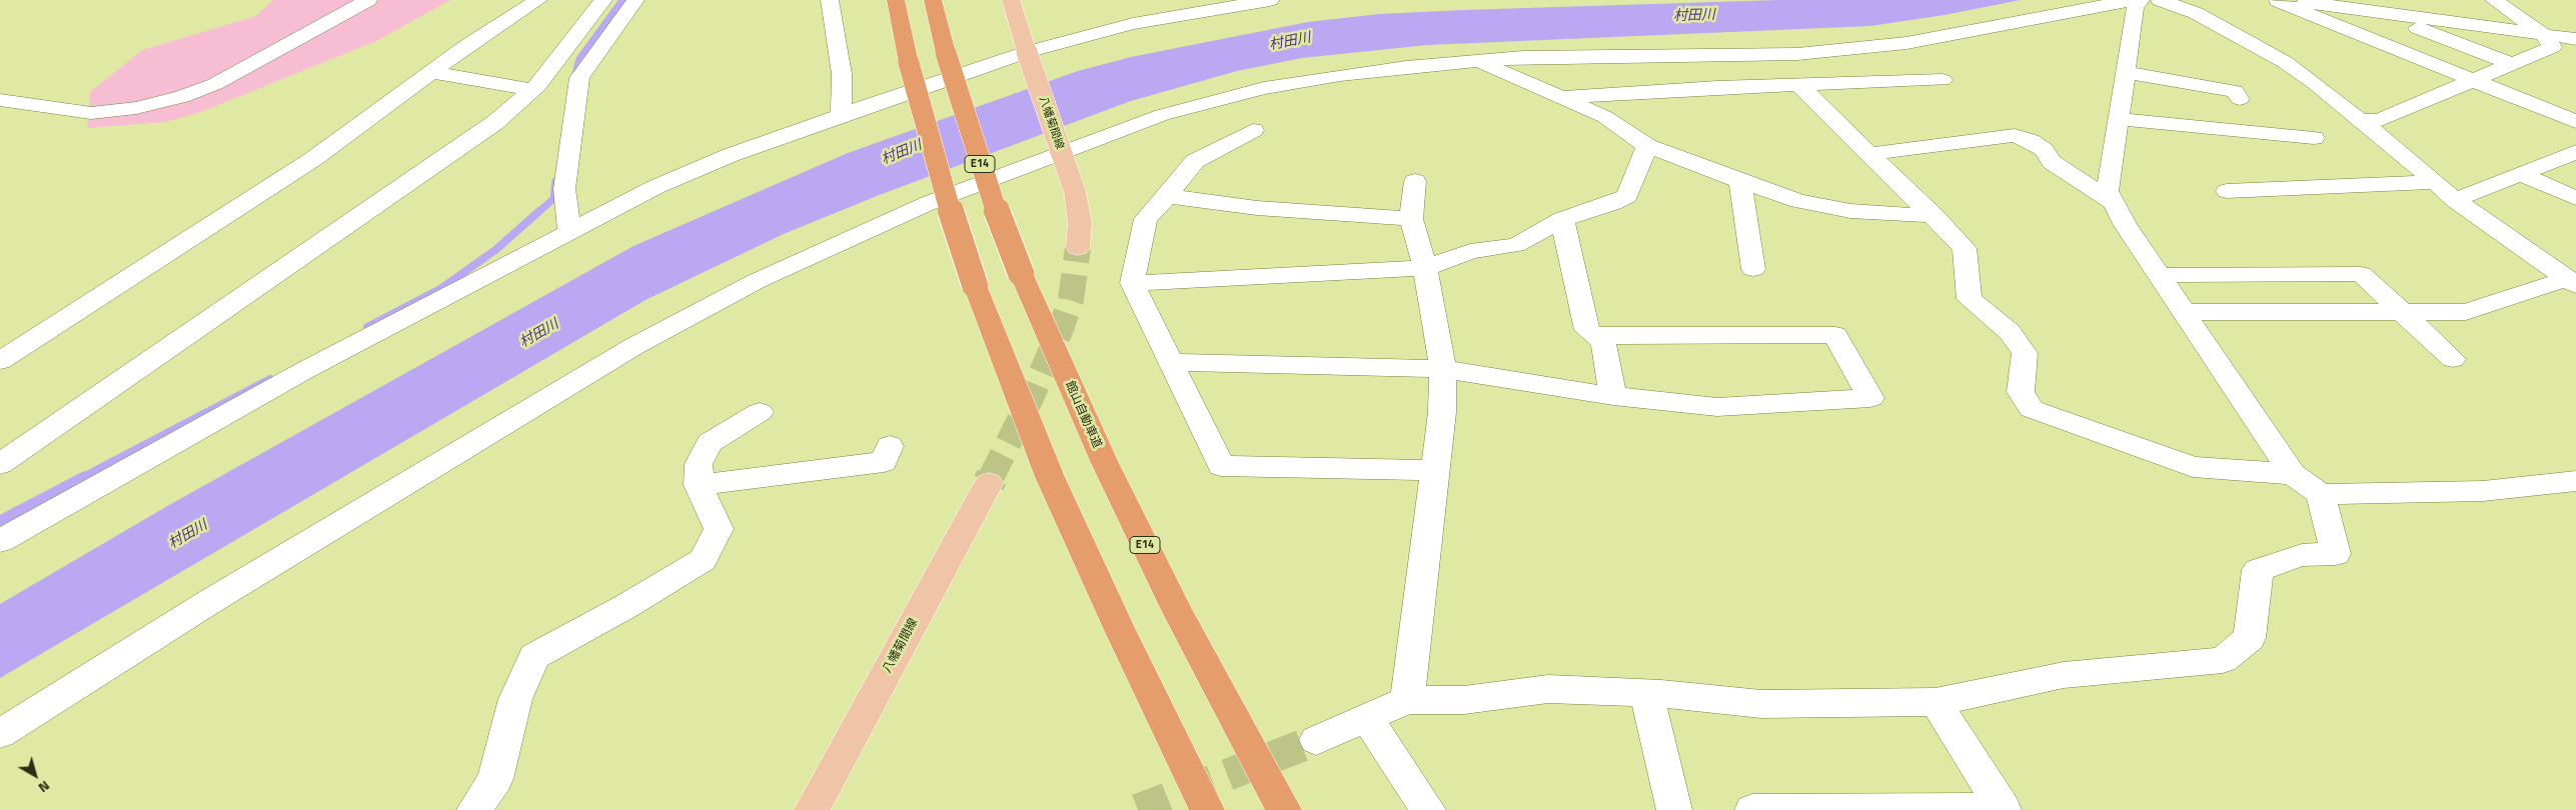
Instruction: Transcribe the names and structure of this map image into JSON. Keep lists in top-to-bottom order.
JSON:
{
  "streets": {
    "highway": ["E14", "館山自動車道"],
    "main road": ["八幡菊間線"]
  },
  "water": ["村田川"],
  "north": "bottom right"
}
